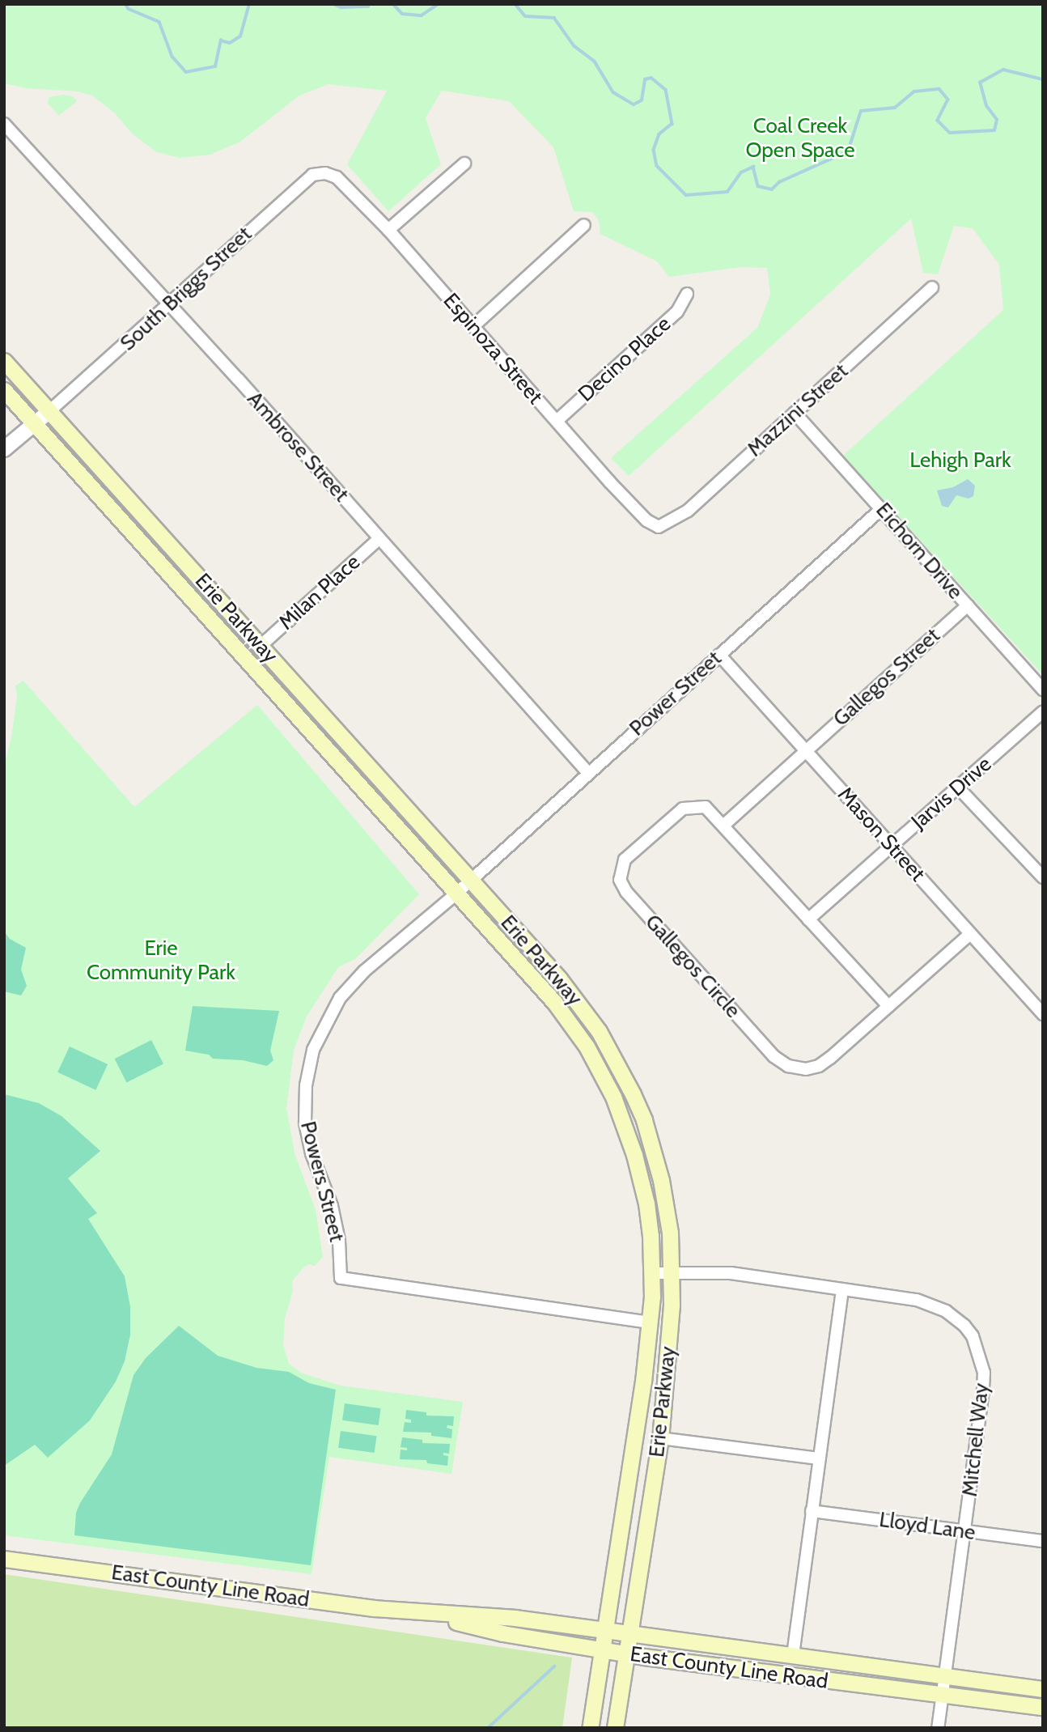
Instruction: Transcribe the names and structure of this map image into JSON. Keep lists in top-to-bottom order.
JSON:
{
  "streets": {
    "main road": ["Erie Parkway", "East County Line Road"],
    "street": [
      "South Briggs Street",
      "Espinoza Street",
      "Decino Place",
      "Mazzini Street",
      "Ambrose Street",
      "Eichorn Drive",
      "Milan Place",
      "Gallegos Street",
      "Power Street",
      "Jarvis Drive",
      "Mason Street",
      "Gallegos Circle",
      "Powers Street",
      "Mitchell Way",
      "Lloyd Lane"
    ]
  },
  "crossings": [
    ["South Briggs Street", "Espinoza Street"],
    ["South Briggs Street", "Ambrose Street"],
    ["South Briggs Street", "Erie Parkway"],
    ["Espinoza Street", "Decino Place"],
    ["Espinoza Street", "Mazzini Street"],
    ["Mazzini Street", "Eichorn Drive"],
    ["Ambrose Street", "Milan Place"],
    ["Ambrose Street", "Power Street"],
    ["Eichorn Drive", "Gallegos Street"],
    ["Eichorn Drive", "Power Street"],
    ["Milan Place", "Erie Parkway"],
    ["Erie Parkway", "Power Street"],
    ["Erie Parkway", "Powers Street"],
    ["Erie Parkway", "Mitchell Way"],
    ["Erie Parkway", "East County Line Road"],
    ["Gallegos Street", "Mason Street"],
    ["Power Street", "Mason Street"],
    ["Power Street", "Powers Street"],
    ["Jarvis Drive", "Mason Street"],
    ["Jarvis Drive", "Gallegos Circle"],
    ["Mason Street", "Gallegos Circle"],
    ["Mitchell Way", "Lloyd Lane"],
    ["Mitchell Way", "East County Line Road"]
  ],
  "parks": ["Coal Creek Open Space", "Lehigh Park", "Erie Community Park"]
}
